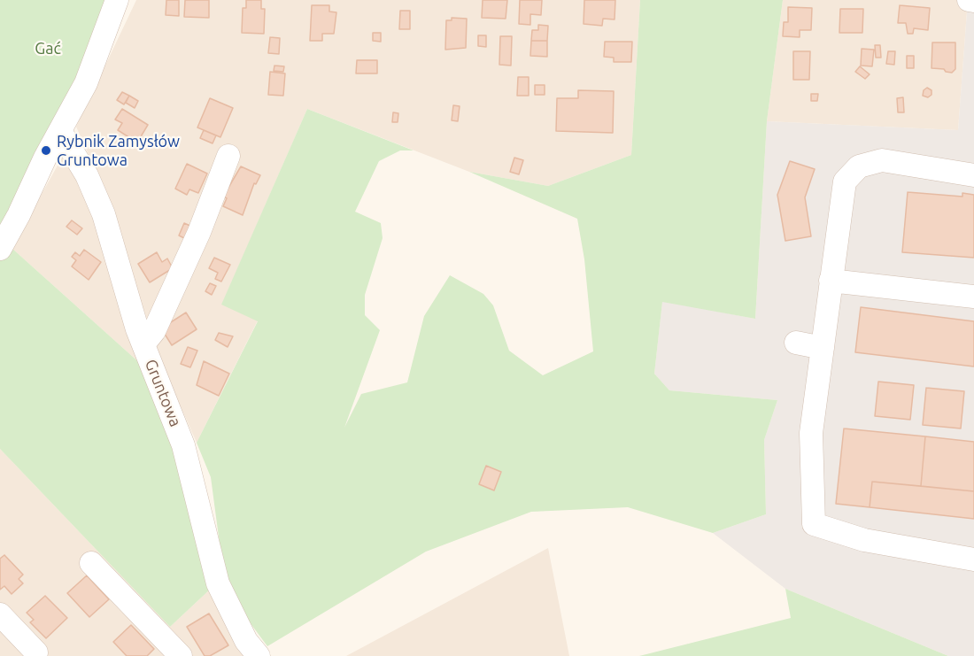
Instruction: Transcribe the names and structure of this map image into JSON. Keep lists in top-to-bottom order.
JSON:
{
  "streets": {
    "street": ["Gruntowa"]
  },
  "parks": ["Gać"],
  "places": ["Rybnik Zamysłów Gruntowa"]
}
